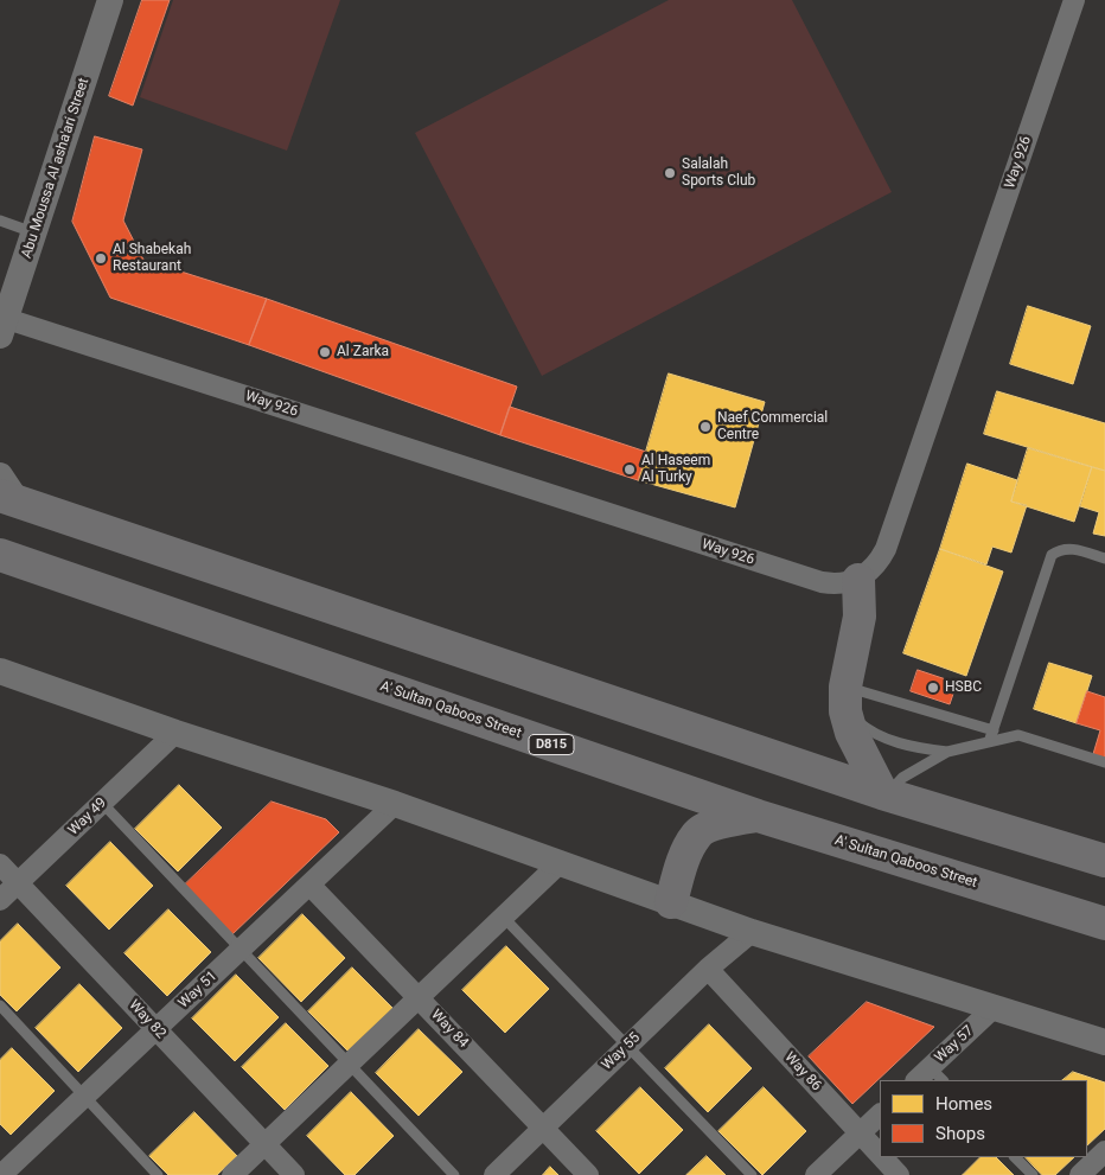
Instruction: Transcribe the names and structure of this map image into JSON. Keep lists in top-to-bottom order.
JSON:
{
  "streets": {
    "highway": ["A' Sultan Qaboos Street", "D815"],
    "street": [
      "Way 926",
      "Abu Moussa Al asha'ari Street",
      "Way 49",
      "Way 51",
      "Way 82",
      "Way 84",
      "Way 57",
      "Way 55",
      "Way 86"
    ]
  },
  "crossings": [
    ["Way 926", "Abu Moussa Al asha'ari Street"],
    ["Way 49", "Way 82"],
    ["Way 51", "Way 82"],
    ["Way 51", "Way 84"],
    ["Way 84", "Way 55"],
    ["Way 55", "Way 86"]
  ],
  "places": [
    "Salalah Sports Club",
    "Al Shabekah Restaurant",
    "Al Zarka",
    "Naef Commercial Centre",
    "Al Haseem Al Turky",
    "HSBC"
  ],
  "legend": ["Homes", "Shops"]
}
